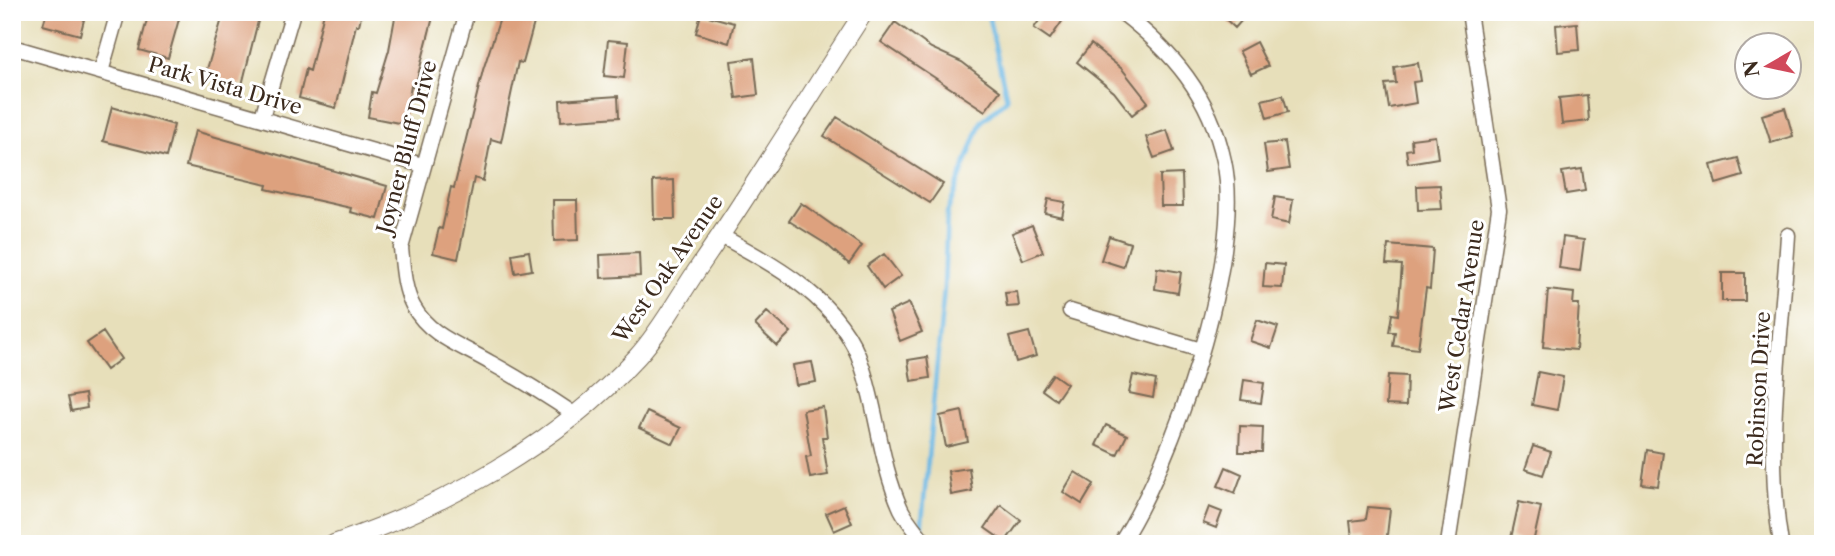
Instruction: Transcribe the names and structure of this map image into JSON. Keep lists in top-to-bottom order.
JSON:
{
  "streets": {
    "street": [
      "Park Vista Drive",
      "Joyner Bluff Drive",
      "West Oak Avenue",
      "West Cedar Avenue",
      "Robinson Drive"
    ]
  },
  "crossings": [
    ["Park Vista Drive", "Joyner Bluff Drive"],
    ["Joyner Bluff Drive", "West Oak Avenue"]
  ],
  "north": "left"
}
